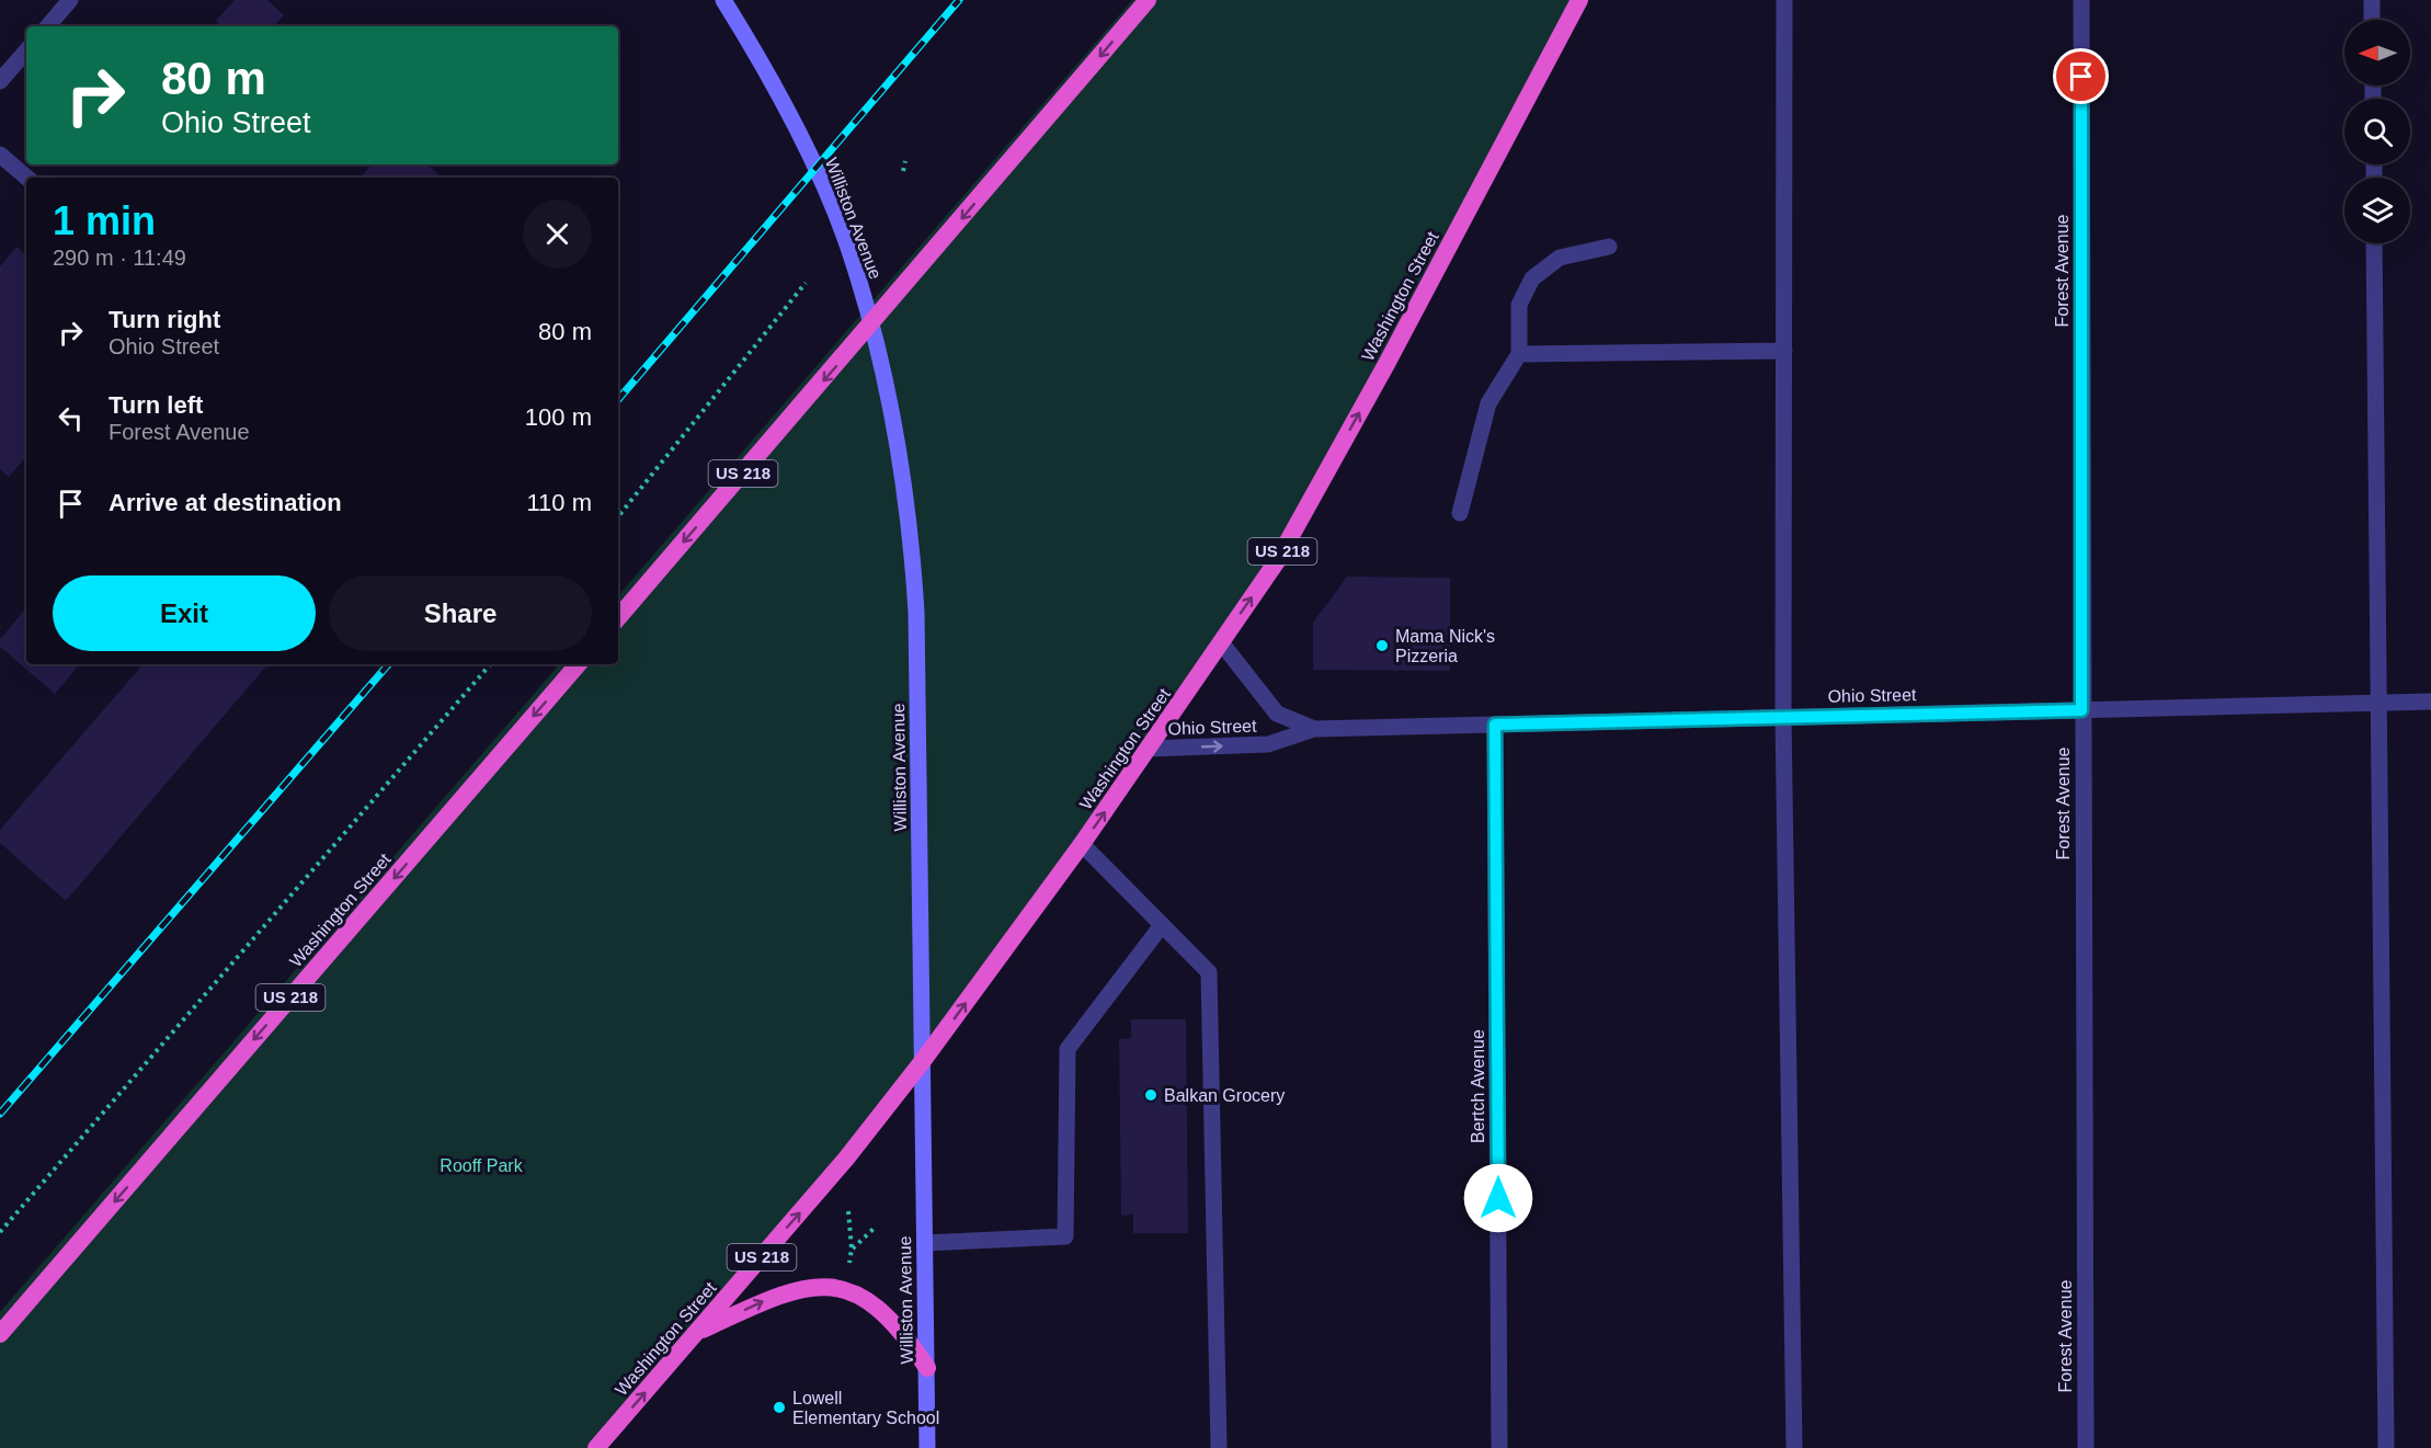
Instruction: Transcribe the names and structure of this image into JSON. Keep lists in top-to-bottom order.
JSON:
{
  "streets": {
    "highway": ["Washington Street", "US 218"],
    "main road": ["Williston Avenue"],
    "street": ["Forest Avenue", "Ohio Street", "Bertch Avenue"]
  },
  "crossings": [
    ["Williston Avenue", "Washington Street"],
    ["Williston Avenue", "US 218"],
    ["Forest Avenue", "Ohio Street"],
    ["Washington Street", "Ohio Street"],
    ["Ohio Street", "Bertch Avenue"]
  ],
  "parks": ["Rooff Park"],
  "places": ["Mama Nick's Pizzeria", "Balkan Grocery", "Lowell Elementary School"],
  "north": "left",
  "page": {
    "turn": ["80 m", "Ohio Street"],
    "heading": ["1 min", "290 m · 11:49"],
    "list": [
      {
        "name": "Turn right",
        "note": "Ohio Street",
        "value": "80 m"
      },
      {
        "name": "Turn left",
        "note": "Forest Avenue",
        "value": "100 m"
      },
      {
        "name": "Arrive at destination",
        "value": "110 m"
      }
    ],
    "buttons": ["Exit", "Share"]
  }
}
